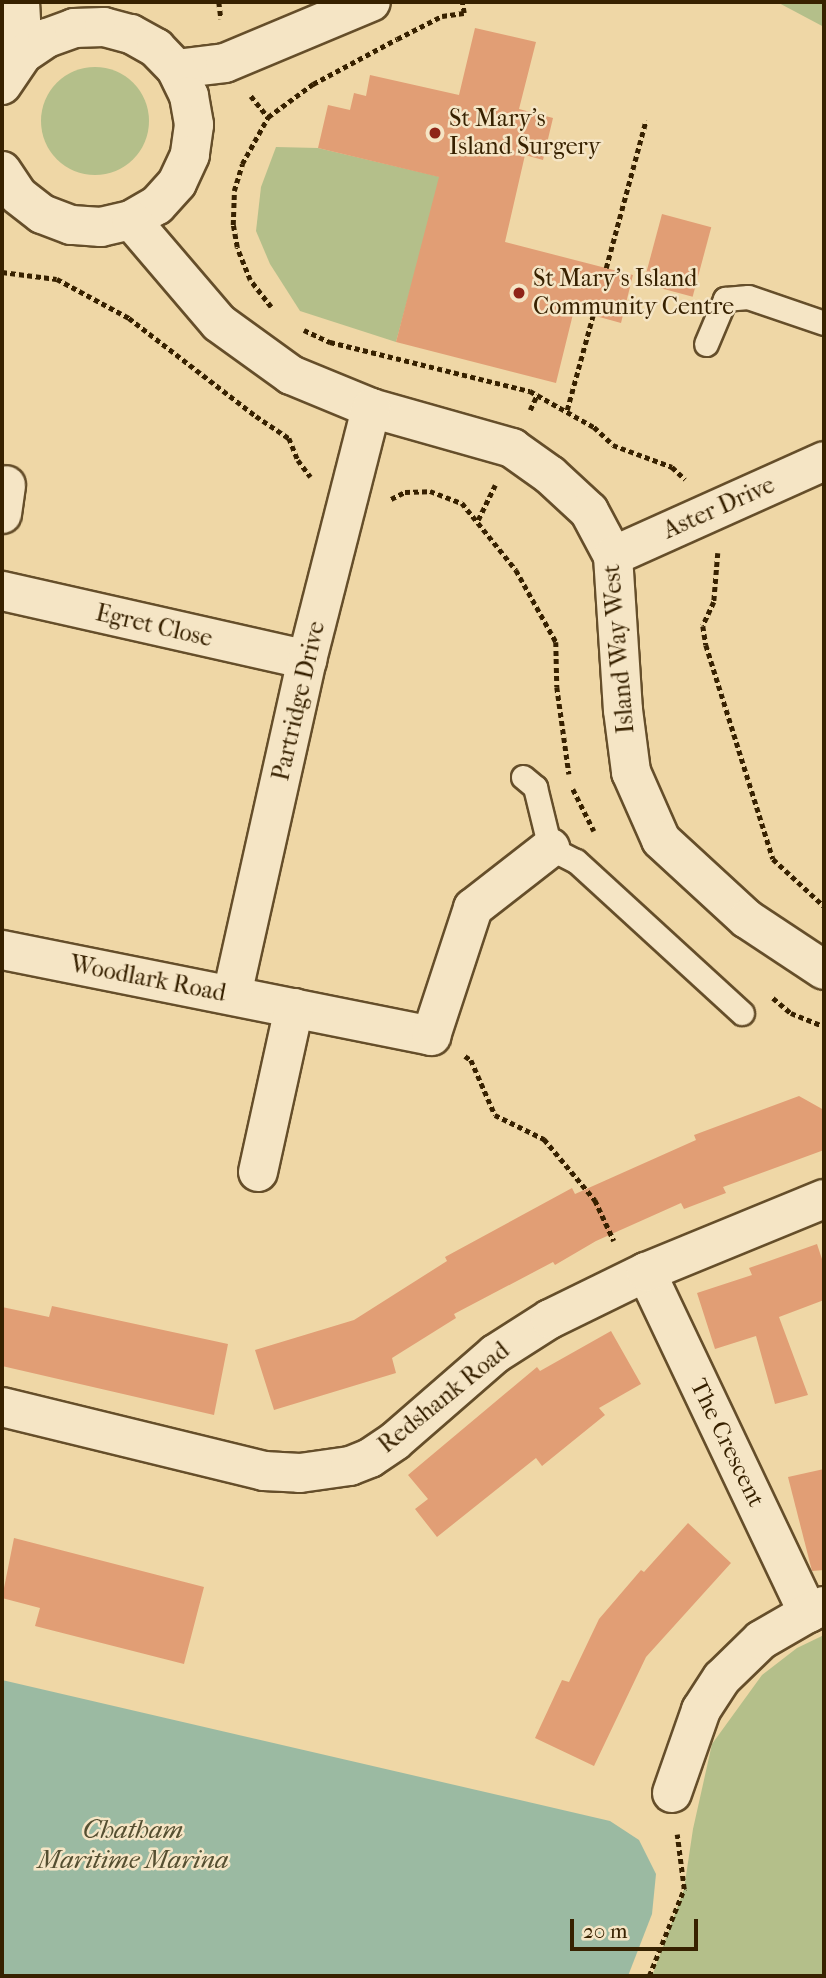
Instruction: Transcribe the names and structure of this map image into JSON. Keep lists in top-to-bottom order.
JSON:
{
  "streets": {
    "street": [
      "Aster Drive",
      "Egret Close",
      "Island Way West",
      "Partridge Drive",
      "Woodlark Road",
      "Redshank Road",
      "The Crescent"
    ]
  },
  "crossings": [
    ["Aster Drive", "Island Way West"],
    ["Egret Close", "Partridge Drive"],
    ["Island Way West", "Partridge Drive"],
    ["Partridge Drive", "Woodlark Road"],
    ["Redshank Road", "The Crescent"]
  ],
  "water": ["Chatham Maritime Marina"],
  "places": ["St Mary's Island Surgery", "St Mary's Island Community Centre"],
  "scale_bar": "20 m"
}
